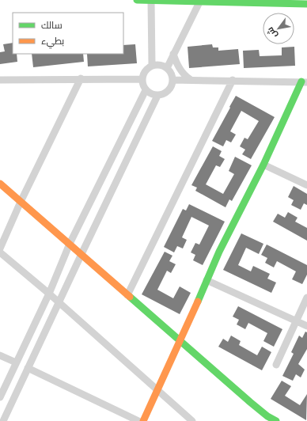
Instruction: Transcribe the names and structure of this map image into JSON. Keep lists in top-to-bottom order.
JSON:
{
  "legend": ["سالك", "بطيء"],
  "north": "bottom left"
}
